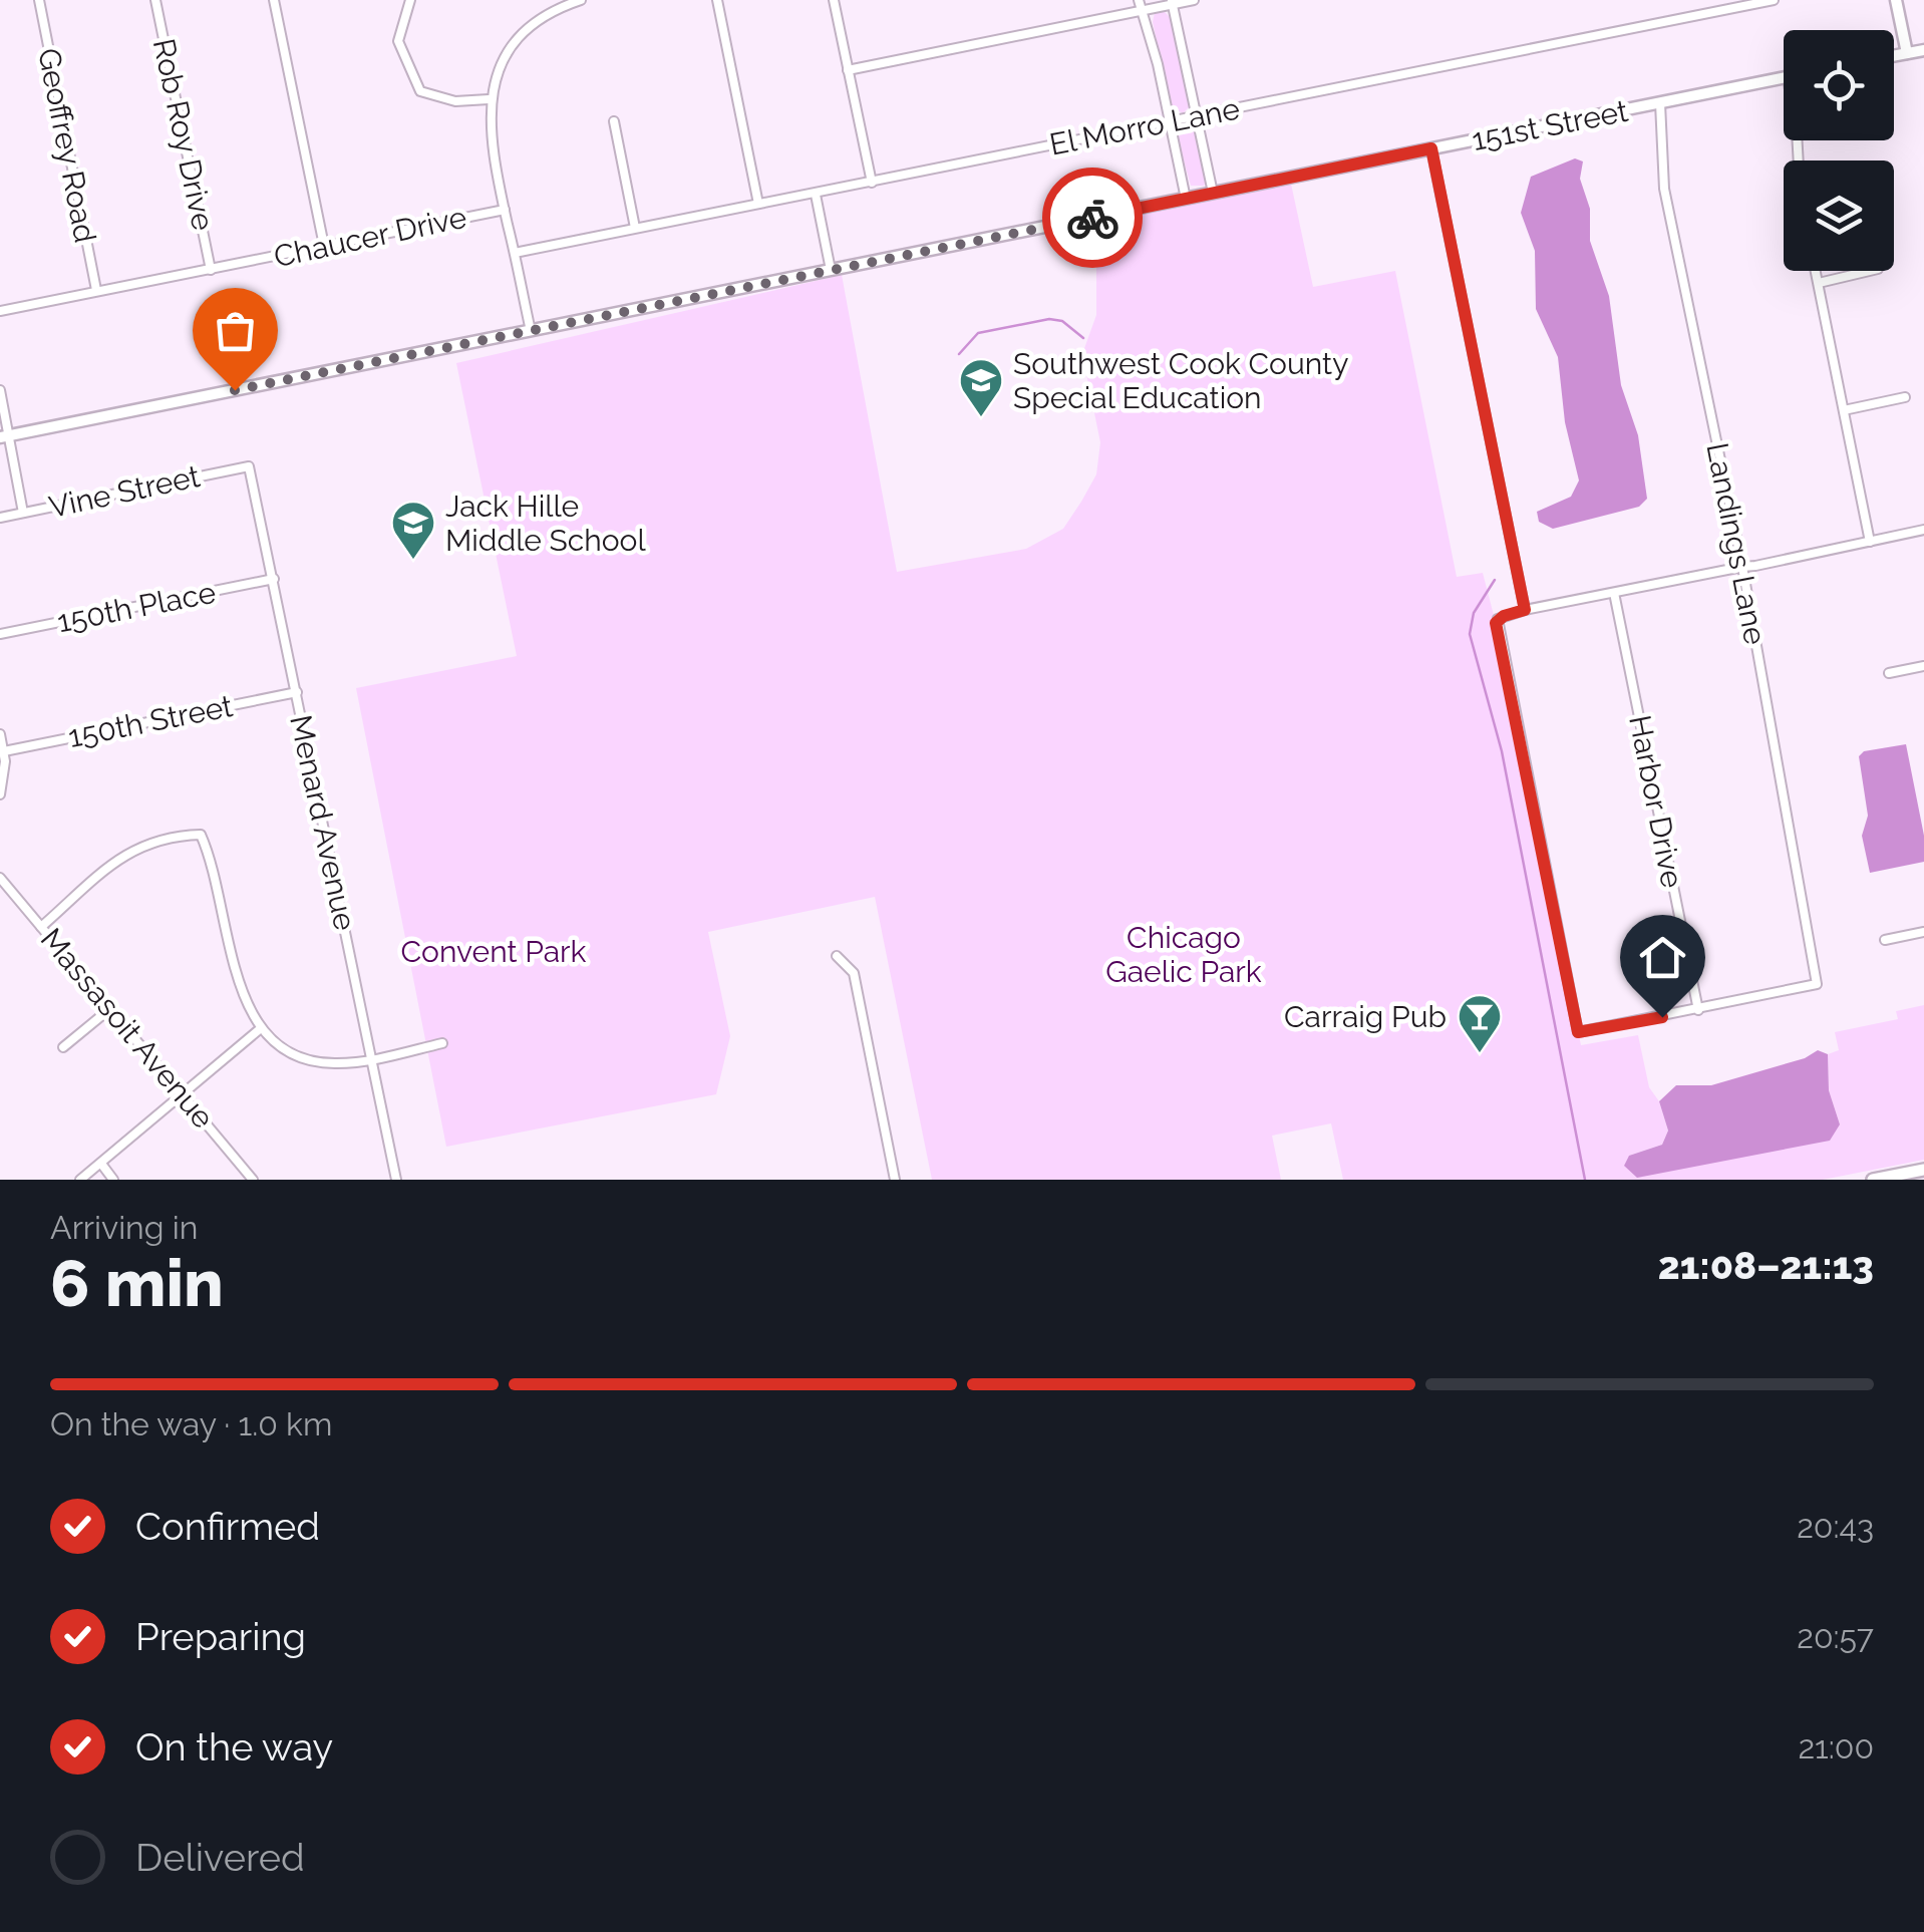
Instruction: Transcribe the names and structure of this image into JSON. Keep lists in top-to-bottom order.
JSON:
{
  "streets": {
    "street": [
      "151st Street",
      "El Morro Lane",
      "Rob Roy Drive",
      "Geoffrey Road",
      "Chaucer Drive",
      "Vine Street",
      "Landings Lane",
      "150th Place",
      "150th Street",
      "Harbor Drive",
      "Menard Avenue",
      "Massasoit Avenue"
    ]
  },
  "crossings": [
    ["151st Street", "Landings Lane"],
    ["Rob Roy Drive", "Chaucer Drive"],
    ["Geoffrey Road", "Chaucer Drive"],
    ["Vine Street", "Menard Avenue"],
    ["Landings Lane", "Harbor Drive"],
    ["150th Place", "Menard Avenue"],
    ["150th Street", "Menard Avenue"]
  ],
  "parks": ["Chicago Gaelic Park", "Convent Park"],
  "places": {
    "school or university": ["Southwest Cook County Special Education", "Jack Hille Middle School"],
    "bar": ["Carraig Pub"]
  },
  "page": {
    "heading": ["6 min", "Arriving in", "21:08–21:13"],
    "bar": "On the way · 1.0 km",
    "list": [
      ["Confirmed", "20:43"],
      ["Preparing", "20:57"],
      ["On the way", "21:00"],
      "Delivered"
    ]
  }
}
